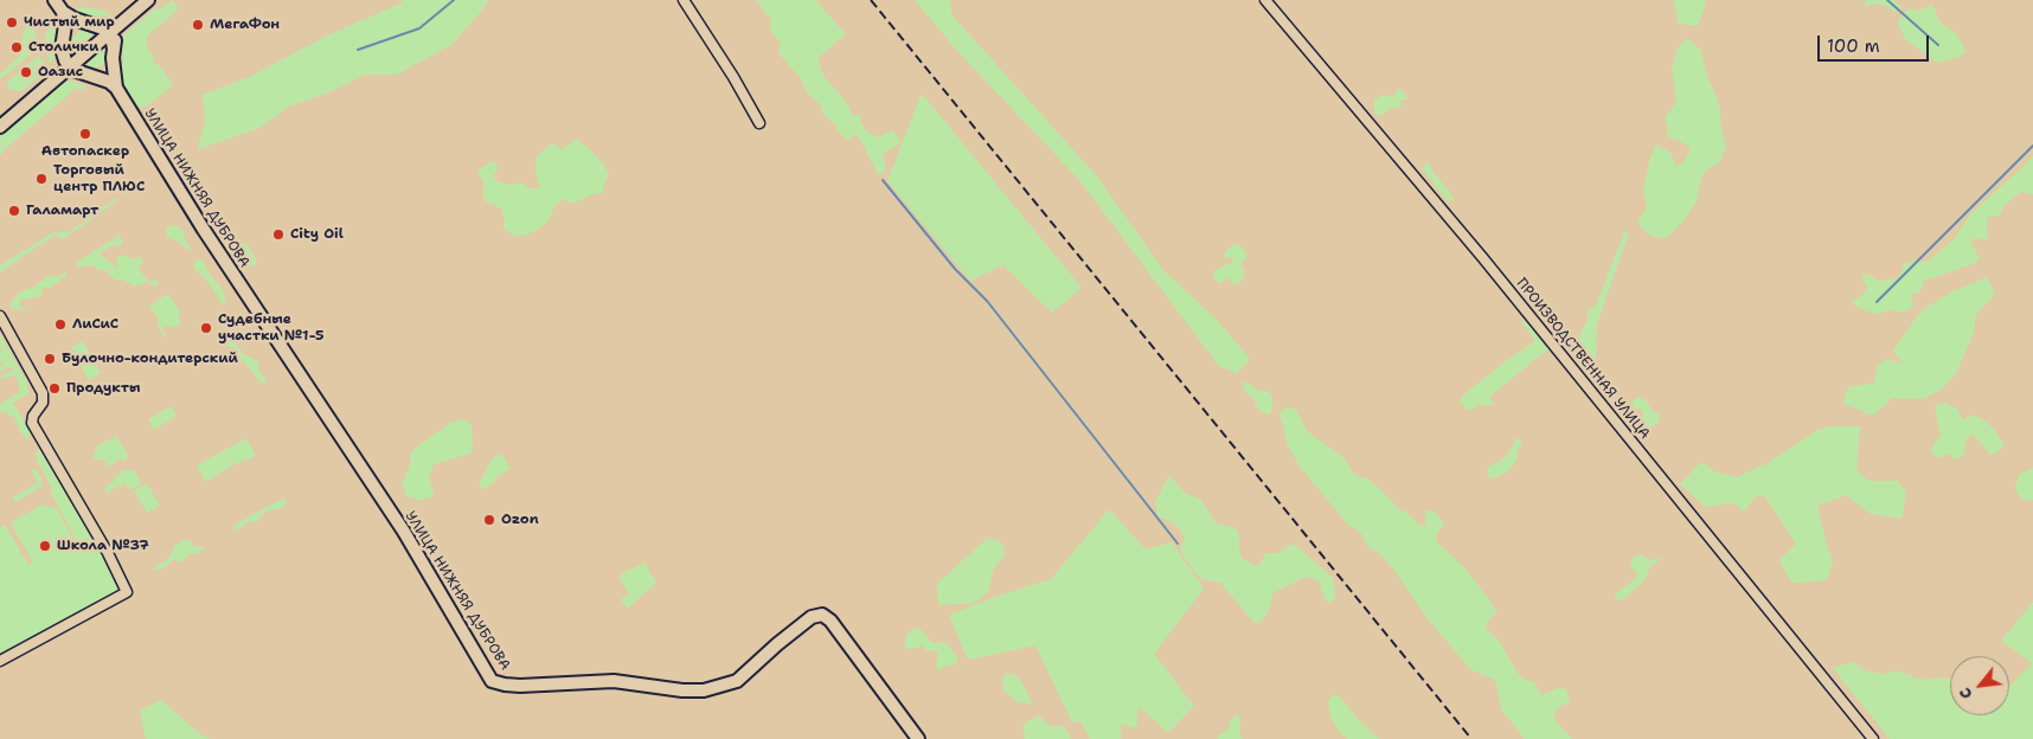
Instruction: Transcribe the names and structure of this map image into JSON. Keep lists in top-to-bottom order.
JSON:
{
  "streets": {
    "street": ["УЛИЦА НИЖНЯЯ ДУБРОВА", "ПРОИЗВОДСТВЕННАЯ УЛИЦА"]
  },
  "places": [
    "Чистый мир",
    "МегаФон",
    "Столички",
    "Оазис",
    "Автопаскер",
    "Торговый центр ПЛЮС",
    "Галамарт",
    "City Oil",
    "ЛиСиС",
    "Судебные участки №1-5",
    "Булочно-кондитерский",
    "Продукты",
    "Ozon",
    "Школа №37"
  ],
  "scale_bar": "100 m",
  "north": "bottom left"
}
